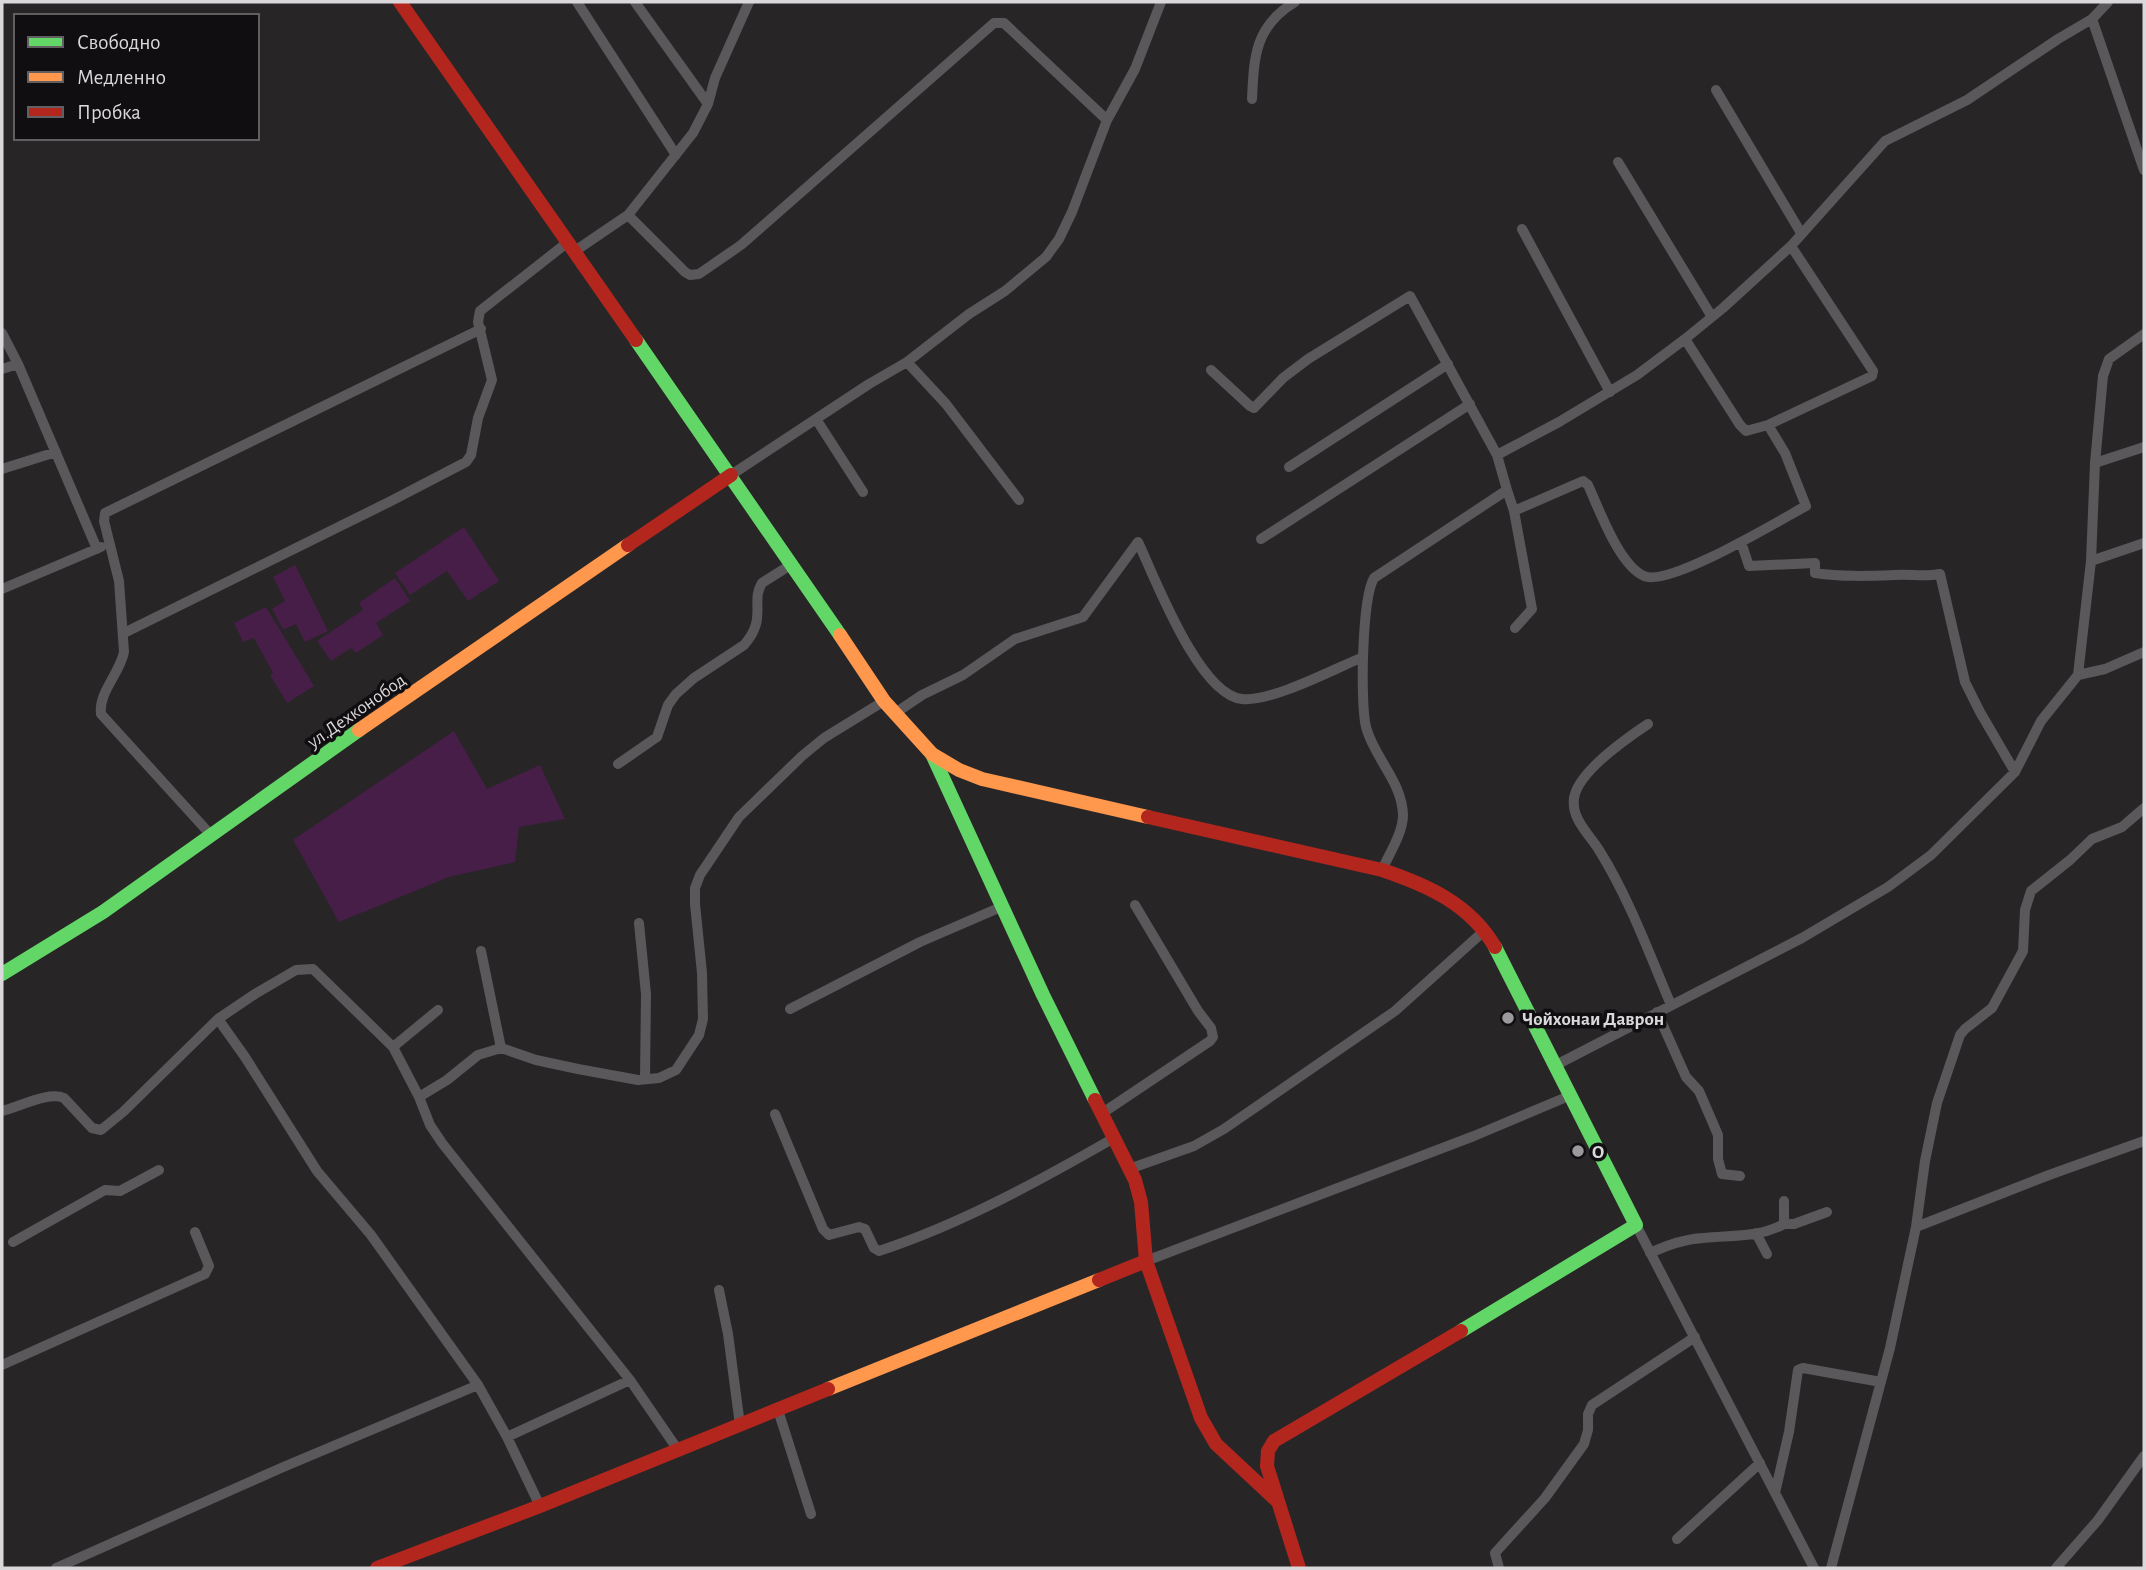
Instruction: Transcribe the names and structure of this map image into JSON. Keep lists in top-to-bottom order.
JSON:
{
  "streets": {
    "street": ["ул.Дехконобод"]
  },
  "places": ["Чойхонаи Даврон", "O"],
  "legend": ["Свободно", "Медленно", "Пробка"]
}
